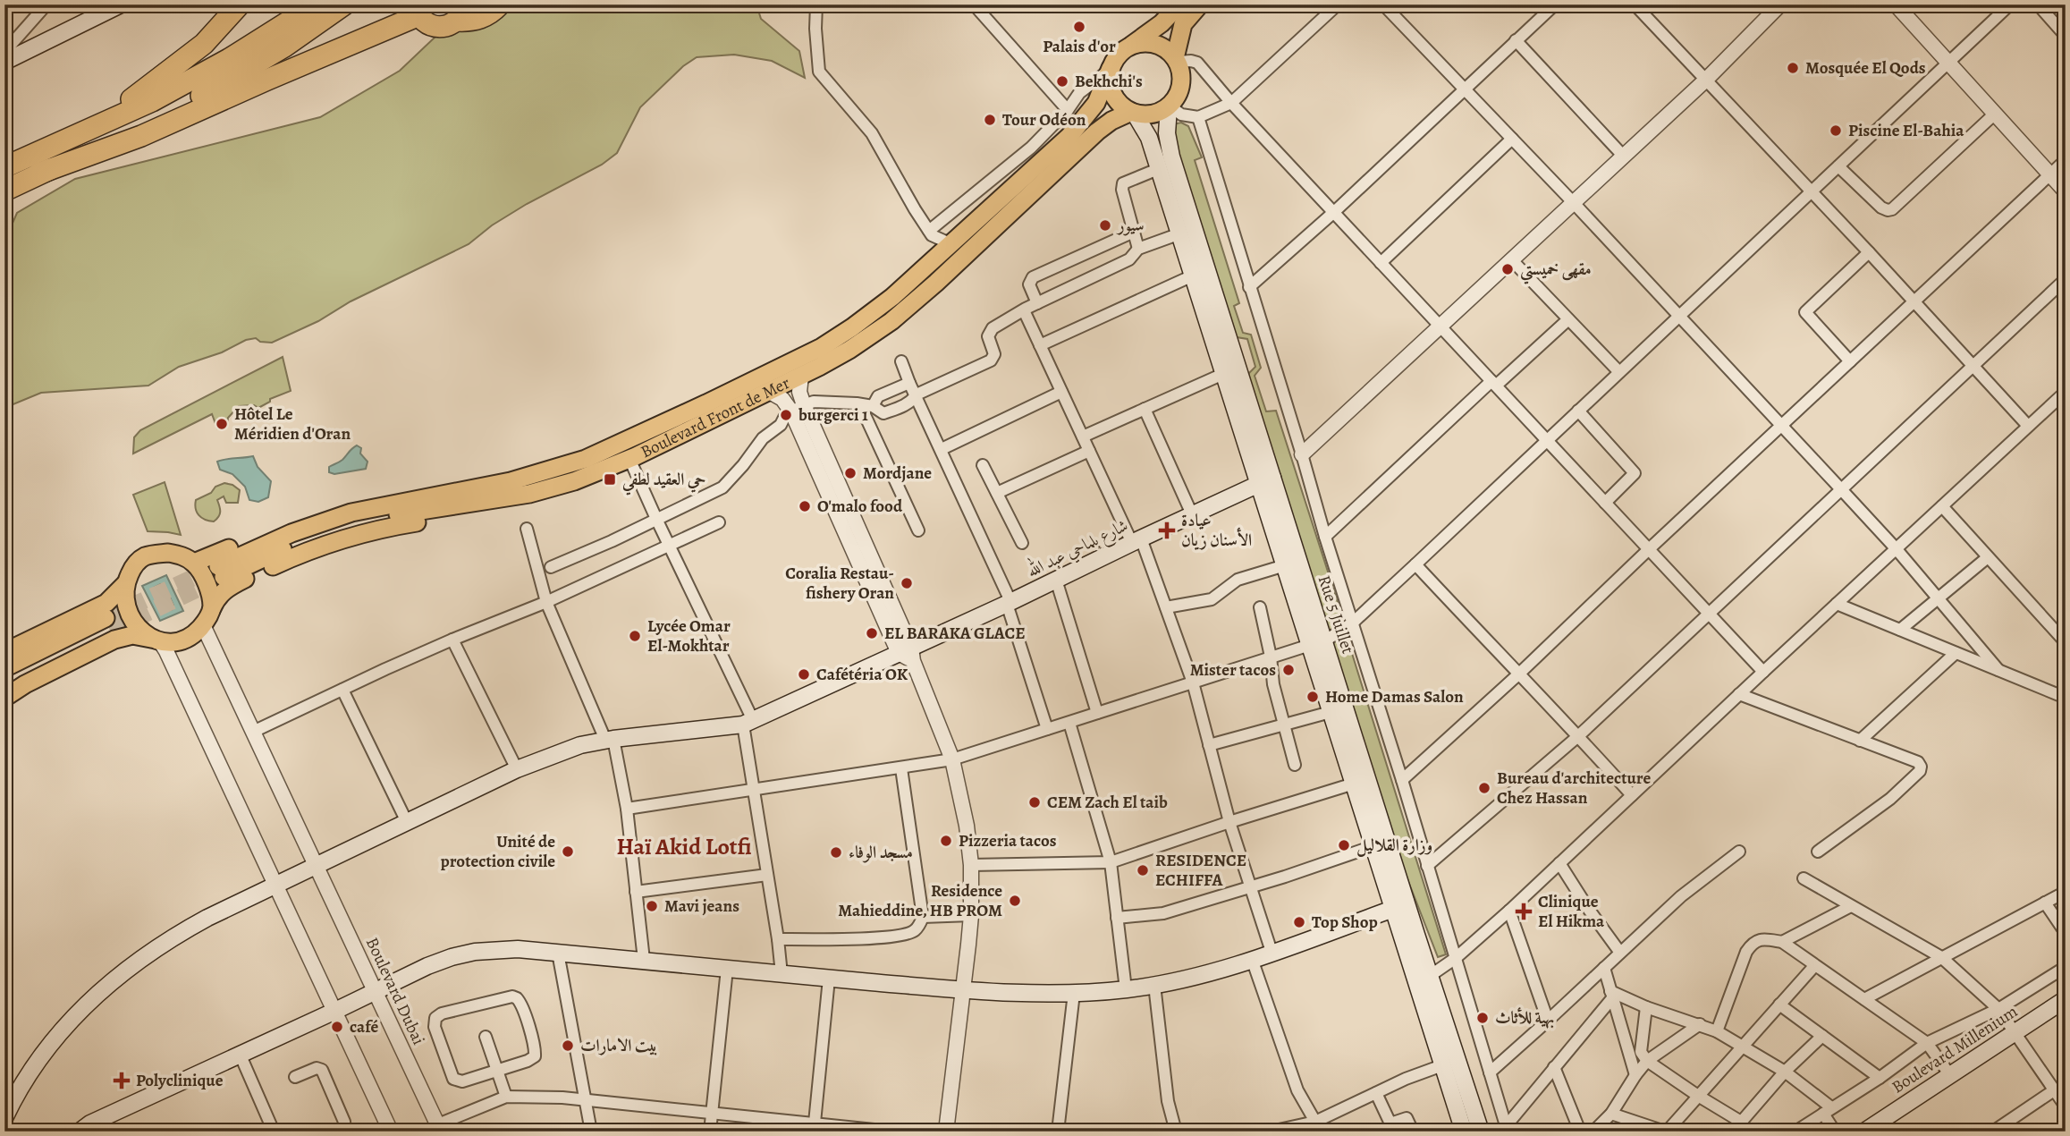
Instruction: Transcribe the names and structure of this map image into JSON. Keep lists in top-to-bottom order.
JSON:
{
  "streets": {
    "main road": [
      "Boulevard Front de Mer",
      "شارع بلماحي عبد الله",
      "Rue 5 Juillet",
      "Boulevard Millenium"
    ],
    "street": ["Boulevard Dubai"]
  },
  "crossings": [
    ["Boulevard Front de Mer", "Rue 5 Juillet"],
    ["شارع بلماحي عبد الله", "Rue 5 Juillet"],
    ["شارع بلماحي عبد الله", "Boulevard Dubai"]
  ],
  "districts": ["Haï Akid Lotfi"],
  "places": {
    "other": [
      "Palais d'or",
      "Mosquée El Qods",
      "Bekhchi's",
      "Tour Odéon",
      "Piscine El-Bahia",
      "سيور",
      "مقهى خميستي",
      "burgerci 1",
      "Hôtel Le Méridien d'Oran",
      "Mordjane",
      "O'malo food",
      "Coralia Restau- fishery Oran",
      "EL BARAKA GLACE",
      "Lycée Omar El-Mokhtar",
      "Mister tacos",
      "Cafétéria OK",
      "Home Damas Salon",
      "Bureau d'architecture Chez Hassan",
      "CEM Zach El taib",
      "Pizzeria tacos",
      "وزارة القلاليل",
      "Unité de protection civile",
      "مسجد الوفاء",
      "RESIDENCE ECHIFFA",
      "Residence Mahieddine, HB PROM",
      "Mavi jeans",
      "Top Shop",
      "بهية للأثاث",
      "café",
      "بيت الامارات"
    ],
    "transit": ["حي العقيد لطفي"],
    "health": ["عيادة الأسنان زيان", "Clinique El Hikma", "Polyclinique"]
  }
}
